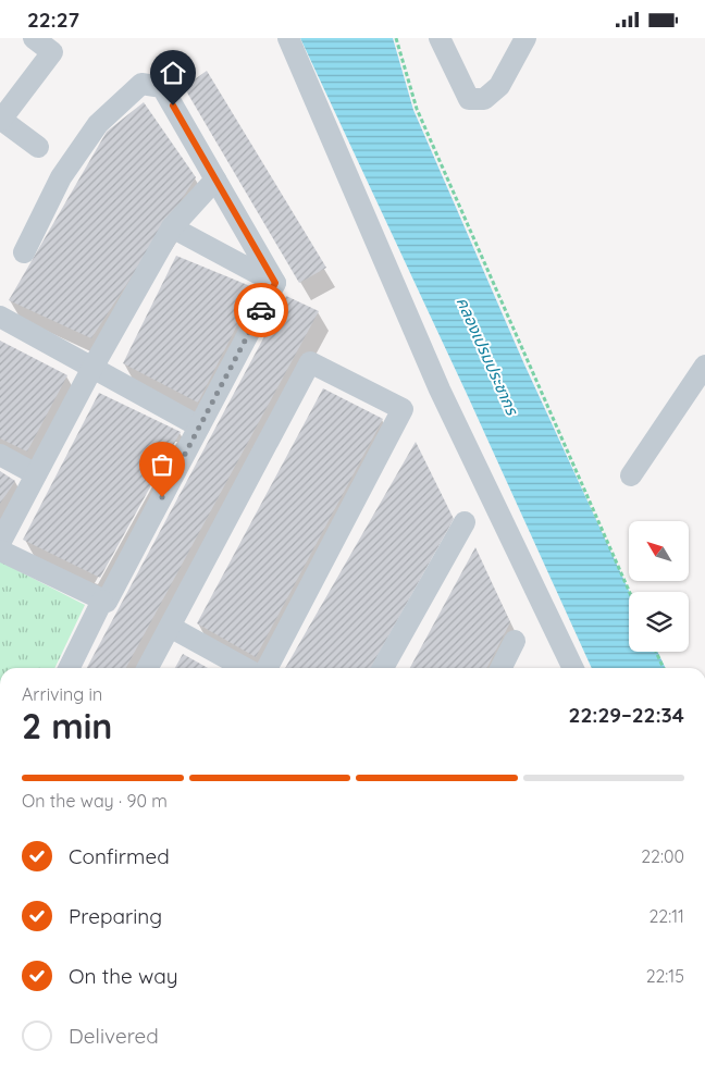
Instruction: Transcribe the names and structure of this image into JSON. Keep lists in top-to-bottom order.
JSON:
{
  "water": ["คลองเปรมประชากร"],
  "north": "top left",
  "page": {
    "status": "22:27",
    "heading": ["2 min", "Arriving in", "22:29–22:34"],
    "bar": "On the way · 90 m",
    "list": [
      ["Confirmed", "22:00"],
      ["Preparing", "22:11"],
      ["On the way", "22:15"],
      "Delivered"
    ]
  }
}
